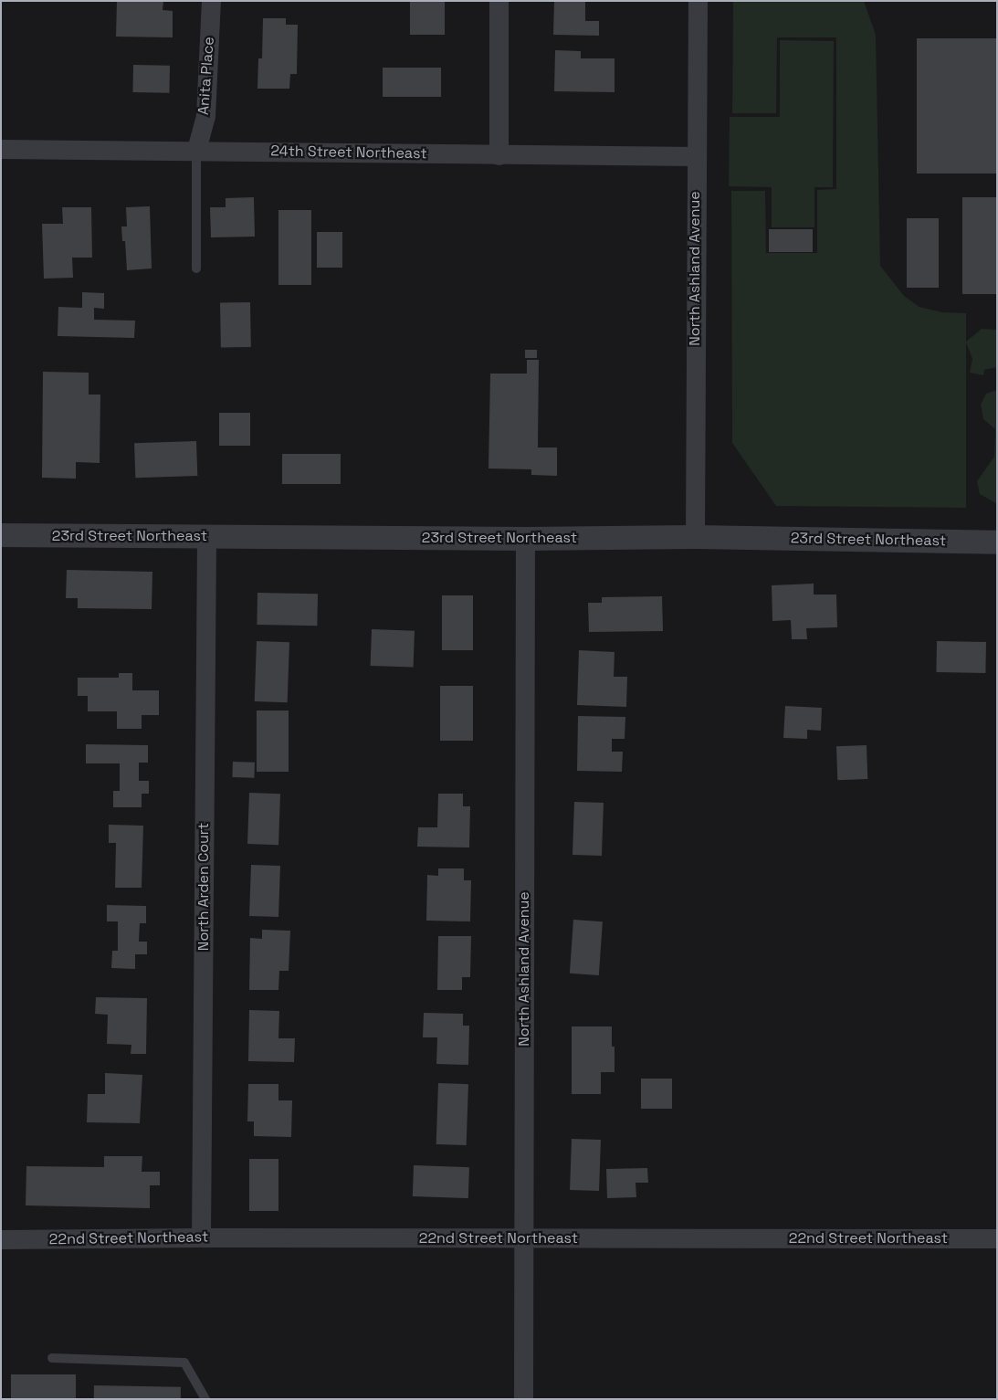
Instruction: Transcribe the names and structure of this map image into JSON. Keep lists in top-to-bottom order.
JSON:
{
  "streets": {
    "street": [
      "Anita Place",
      "24th Street Northeast",
      "North Ashland Avenue",
      "23rd Street Northeast",
      "North Arden Court",
      "22nd Street Northeast"
    ]
  },
  "crossings": [
    ["Anita Place", "24th Street Northeast"],
    ["24th Street Northeast", "North Ashland Avenue"],
    ["North Ashland Avenue", "23rd Street Northeast"],
    ["North Ashland Avenue", "22nd Street Northeast"],
    ["23rd Street Northeast", "North Arden Court"],
    ["North Arden Court", "22nd Street Northeast"]
  ]
}
